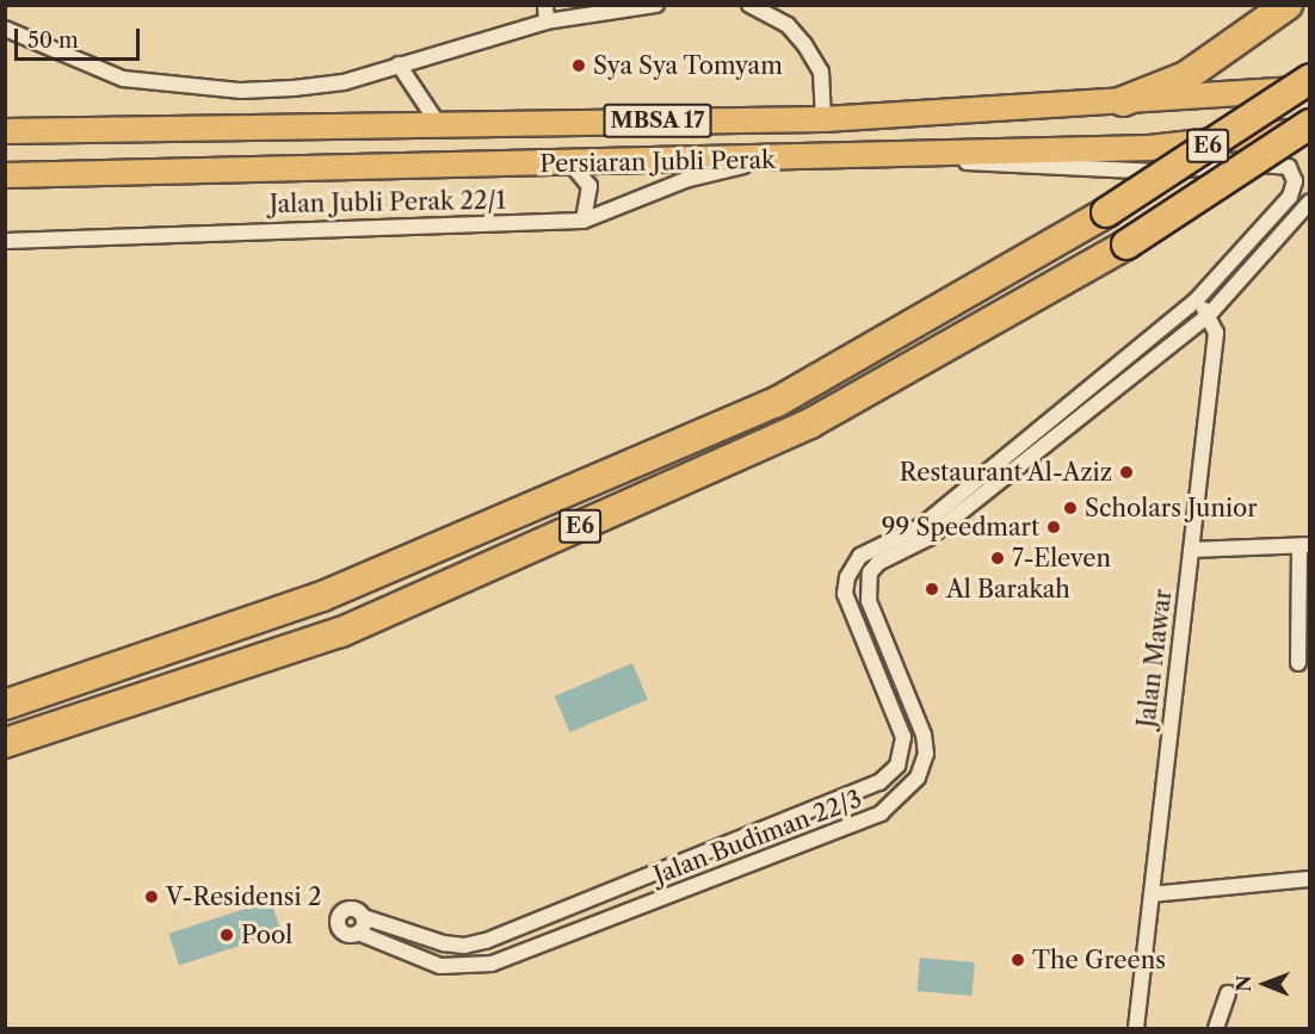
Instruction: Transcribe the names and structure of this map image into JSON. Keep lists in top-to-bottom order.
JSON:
{
  "streets": {
    "highway": ["E6"],
    "main road": ["MBSA 17", "Persiaran Jubli Perak"],
    "street": ["Jalan Jubli Perak 22/1", "Jalan Mawar", "Jalan Budiman 22/3"]
  },
  "crossings": [
    ["Persiaran Jubli Perak", "Jalan Jubli Perak 22/1"],
    ["Persiaran Jubli Perak", "Jalan Budiman 22/3"],
    ["Jalan Mawar", "Jalan Budiman 22/3"]
  ],
  "places": [
    "Sya Sya Tomyam",
    "Restaurant Al-Aziz",
    "Scholars Junior",
    "99 Speedmart",
    "7-Eleven",
    "Al Barakah",
    "V-Residensi 2",
    "Pool",
    "The Greens"
  ],
  "scale_bar": "50 m",
  "north": "left"
}
